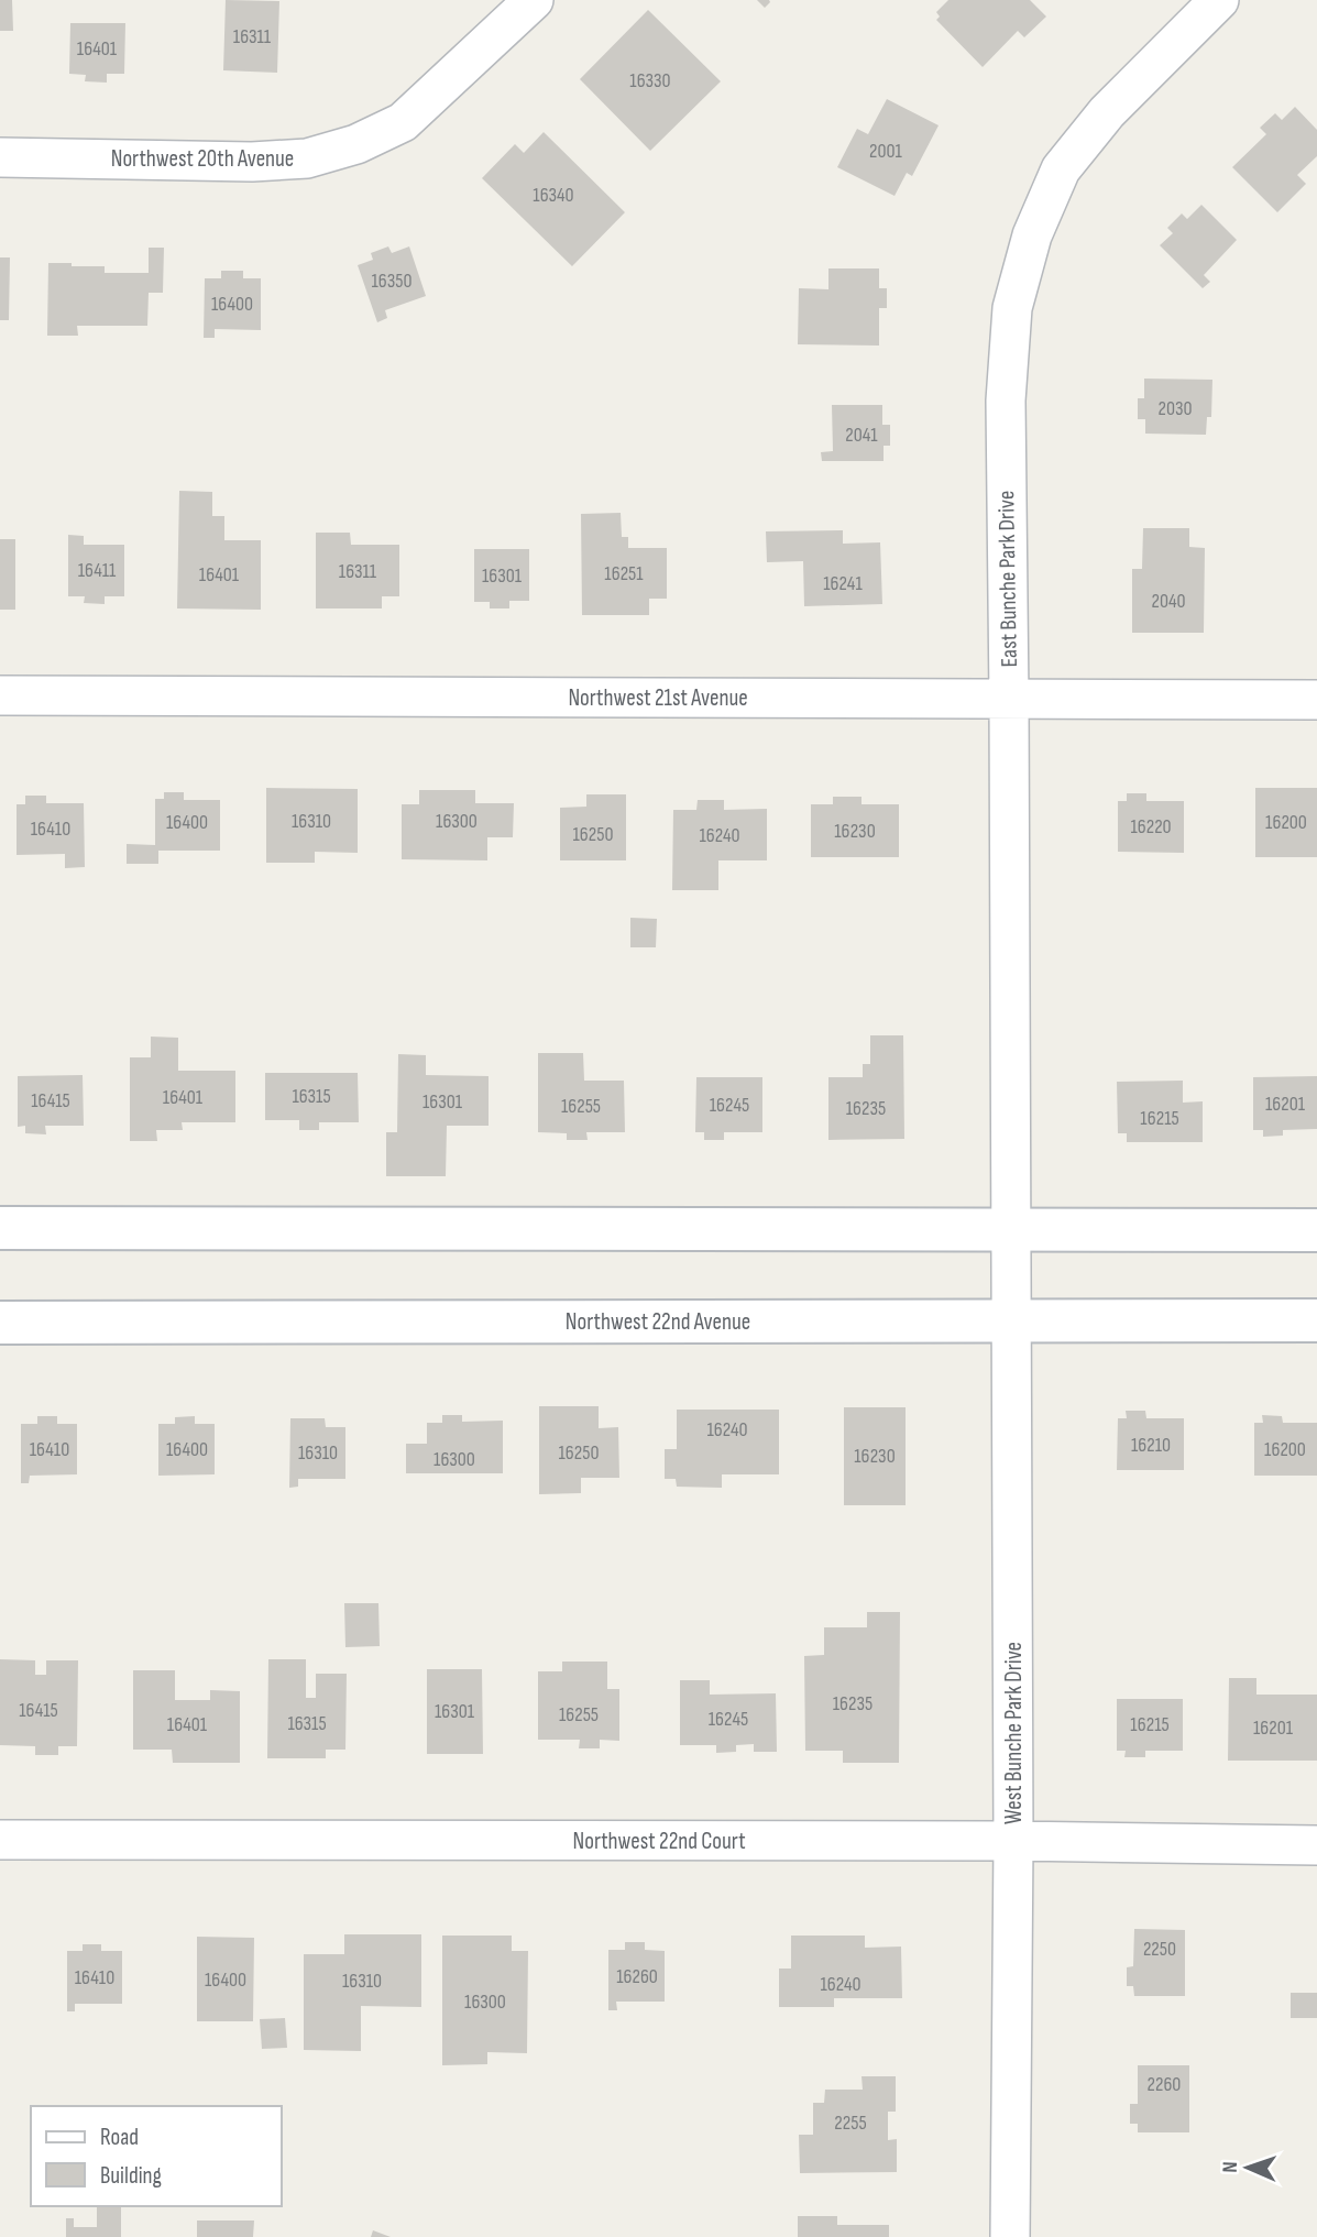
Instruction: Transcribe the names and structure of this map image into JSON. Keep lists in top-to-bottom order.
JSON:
{
  "streets": {
    "main road": ["Northwest 22nd Avenue"],
    "street": [
      "Northwest 20th Avenue",
      "East Bunche Park Drive",
      "Northwest 21st Avenue",
      "West Bunche Park Drive",
      "Northwest 22nd Court"
    ]
  },
  "crossings": [
    ["East Bunche Park Drive", "Northwest 21st Avenue"],
    ["East Bunche Park Drive", "West Bunche Park Drive"],
    ["Northwest 22nd Avenue", "West Bunche Park Drive"],
    ["West Bunche Park Drive", "Northwest 22nd Court"]
  ],
  "house_numbers": [
    "16311",
    "16401",
    "16330",
    "2001",
    "16340",
    "16350",
    "16400",
    "2030",
    "2041",
    "16411",
    "16311",
    "16251",
    "16401",
    "16301",
    "16241",
    "2040",
    "16310",
    "16300",
    "16400",
    "16200",
    "16220",
    "16410",
    "16230",
    "16250",
    "16240",
    "16315",
    "16401",
    "16415",
    "16301",
    "16201",
    "16245",
    "16255",
    "16235",
    "16215",
    "16240",
    "16210",
    "16410",
    "16400",
    "16200",
    "16310",
    "16250",
    "16230",
    "16300",
    "16235",
    "16415",
    "16301",
    "16255",
    "16245",
    "16315",
    "16401",
    "16215",
    "16201",
    "2250",
    "16260",
    "16410",
    "16400",
    "16310",
    "16240",
    "16300",
    "2260",
    "2255"
  ],
  "legend": ["Road", "Building"],
  "north": "left"
}
